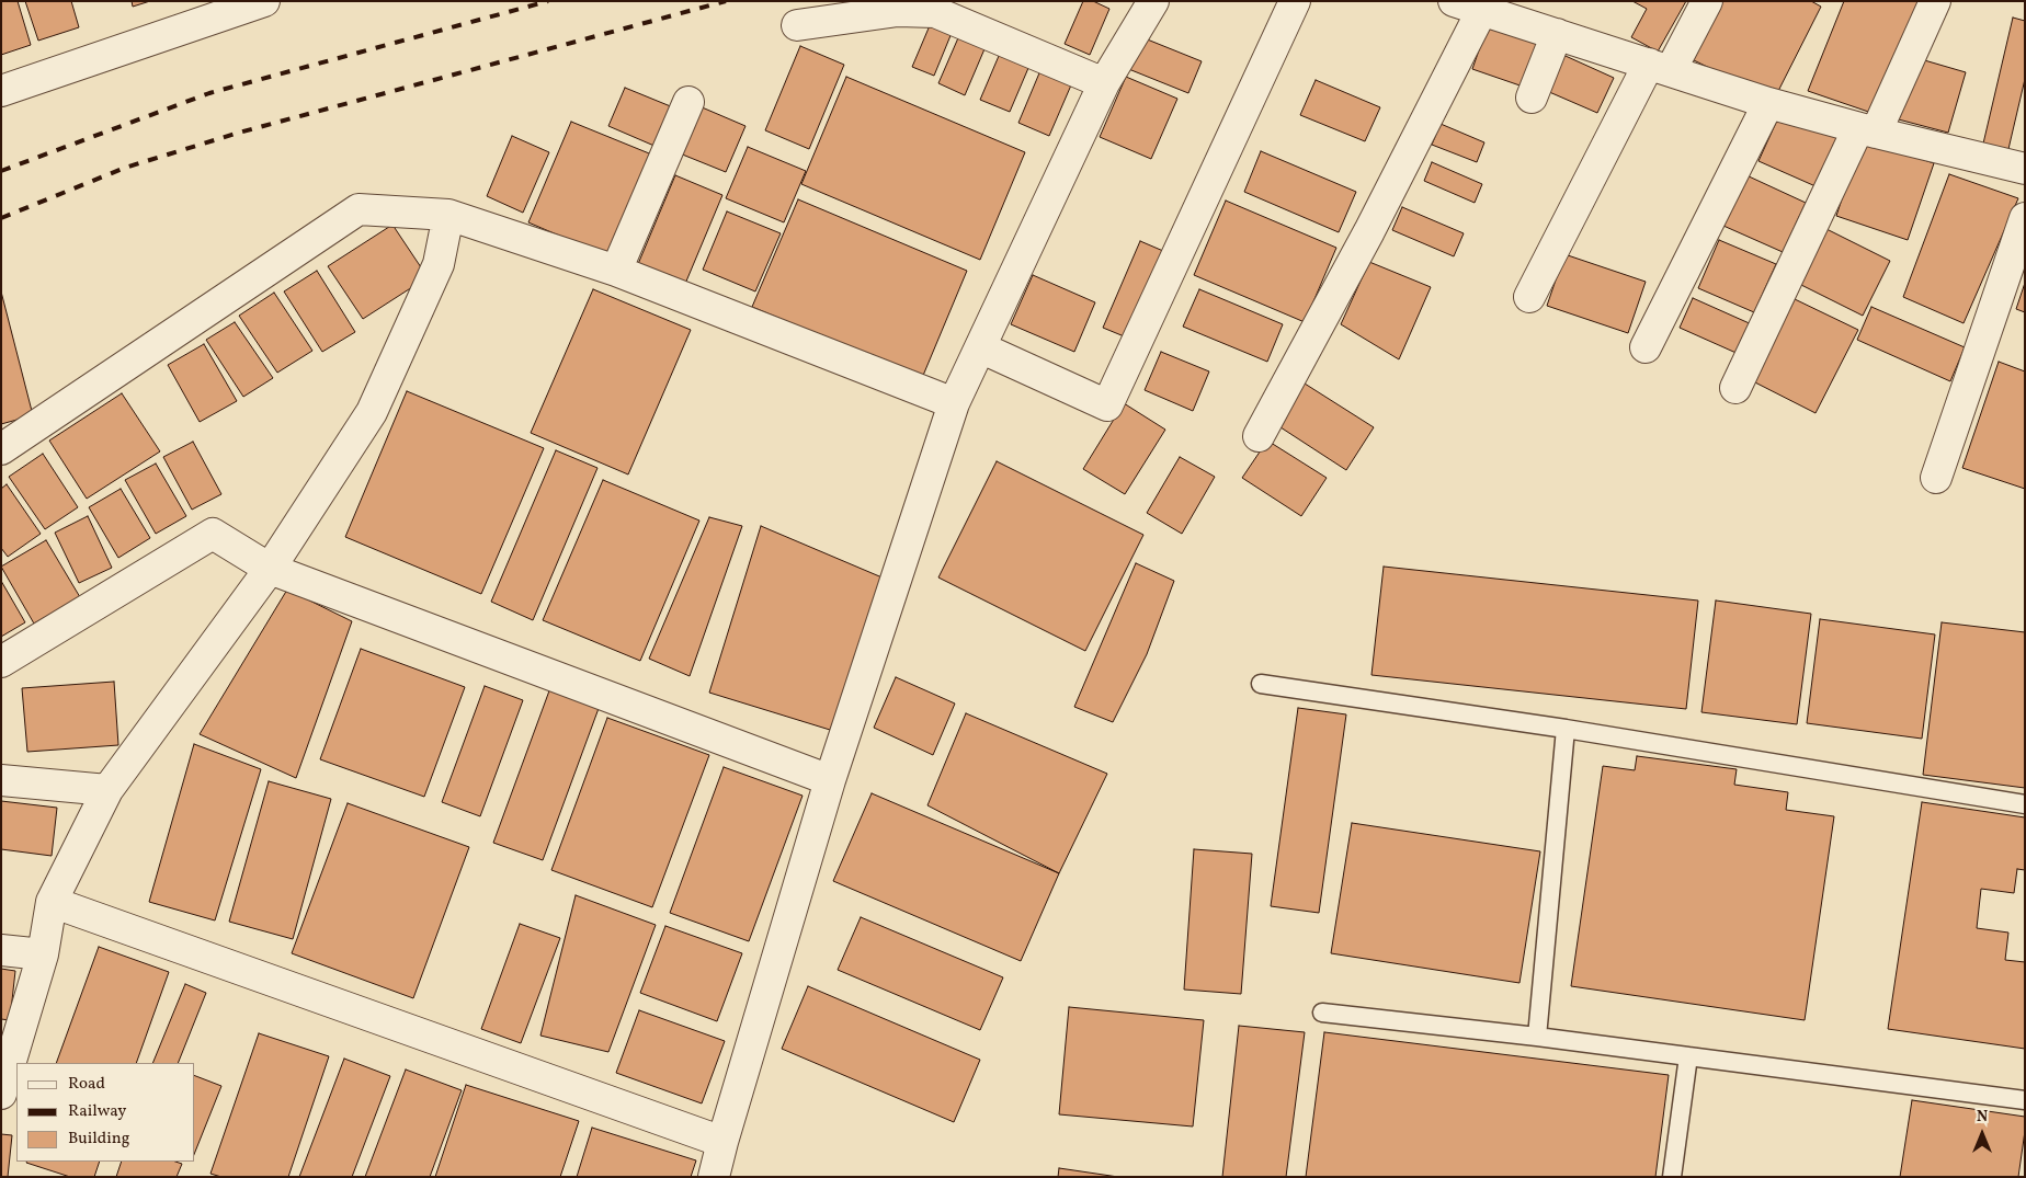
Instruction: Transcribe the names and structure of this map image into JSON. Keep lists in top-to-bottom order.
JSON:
{
  "legend": ["Road", "Railway", "Building"],
  "north": "top"
}
